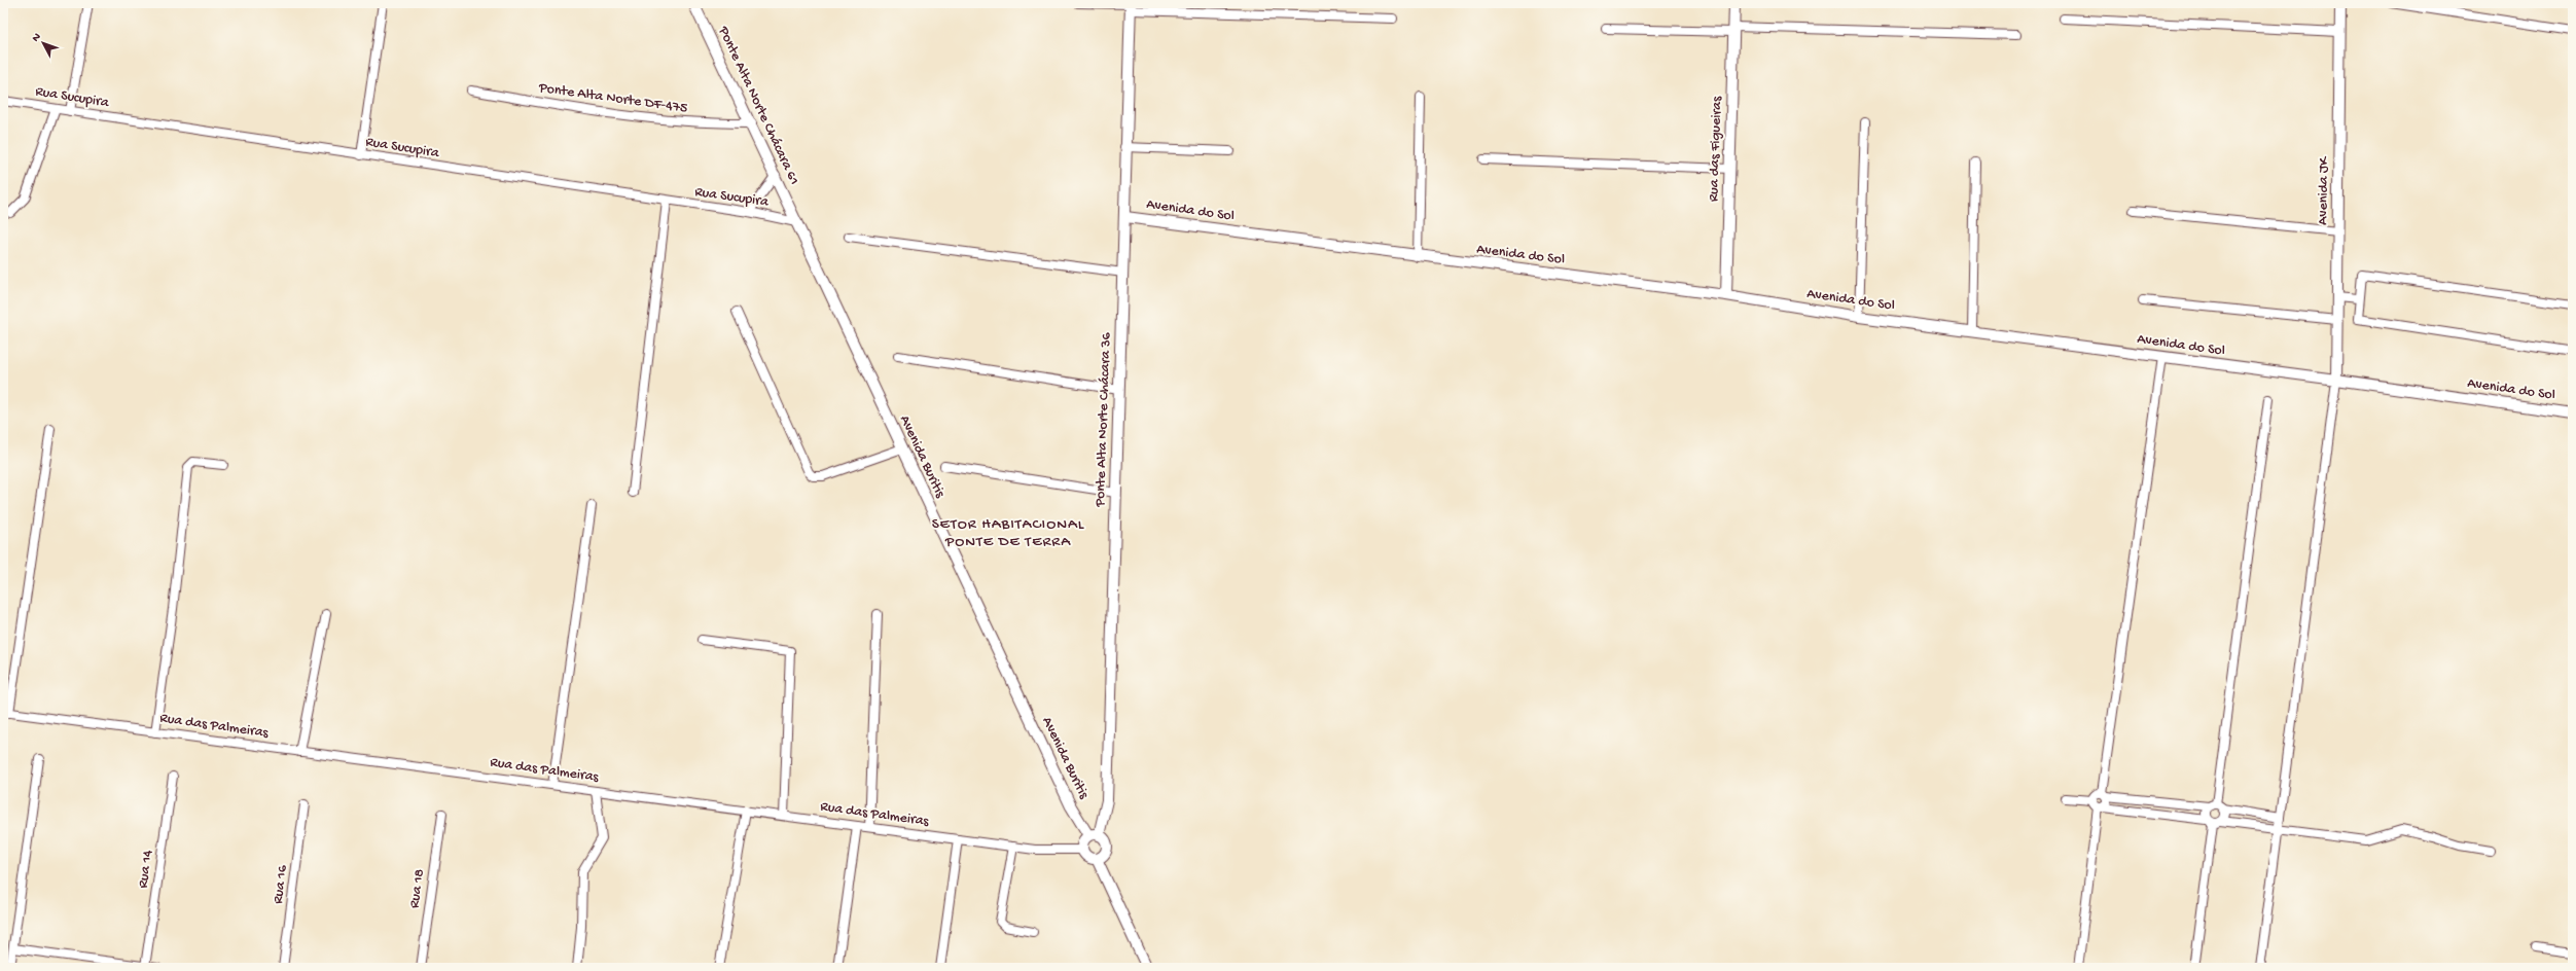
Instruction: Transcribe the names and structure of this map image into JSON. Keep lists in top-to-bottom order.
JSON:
{
  "streets": {
    "street": [
      "Rua Sucupira",
      "Ponte Alta Norte DF-475",
      "Ponte Alta Norte Chácara 61",
      "Rua das Figueiras",
      "Avenida JK",
      "Avenida do Sol",
      "Ponte Alta Norte Chácara 36",
      "Avenida Buritis",
      "Rua das Palmeiras",
      "Rua 14",
      "Rua 16",
      "Rua 18"
    ]
  },
  "crossings": [
    ["Rua Sucupira", "Ponte Alta Norte Chácara 61"],
    ["Rua Sucupira", "Avenida Buritis"],
    ["Ponte Alta Norte DF-475", "Ponte Alta Norte Chácara 61"],
    ["Ponte Alta Norte Chácara 61", "Avenida Buritis"],
    ["Rua das Figueiras", "Avenida do Sol"],
    ["Avenida JK", "Avenida do Sol"],
    ["Avenida do Sol", "Ponte Alta Norte Chácara 36"],
    ["Ponte Alta Norte Chácara 36", "Avenida Buritis"],
    ["Ponte Alta Norte Chácara 36", "Rua das Palmeiras"],
    ["Avenida Buritis", "Rua das Palmeiras"]
  ],
  "districts": ["SETOR HABITACIONAL PONTE DE TERRA"],
  "north": "top left"
}
